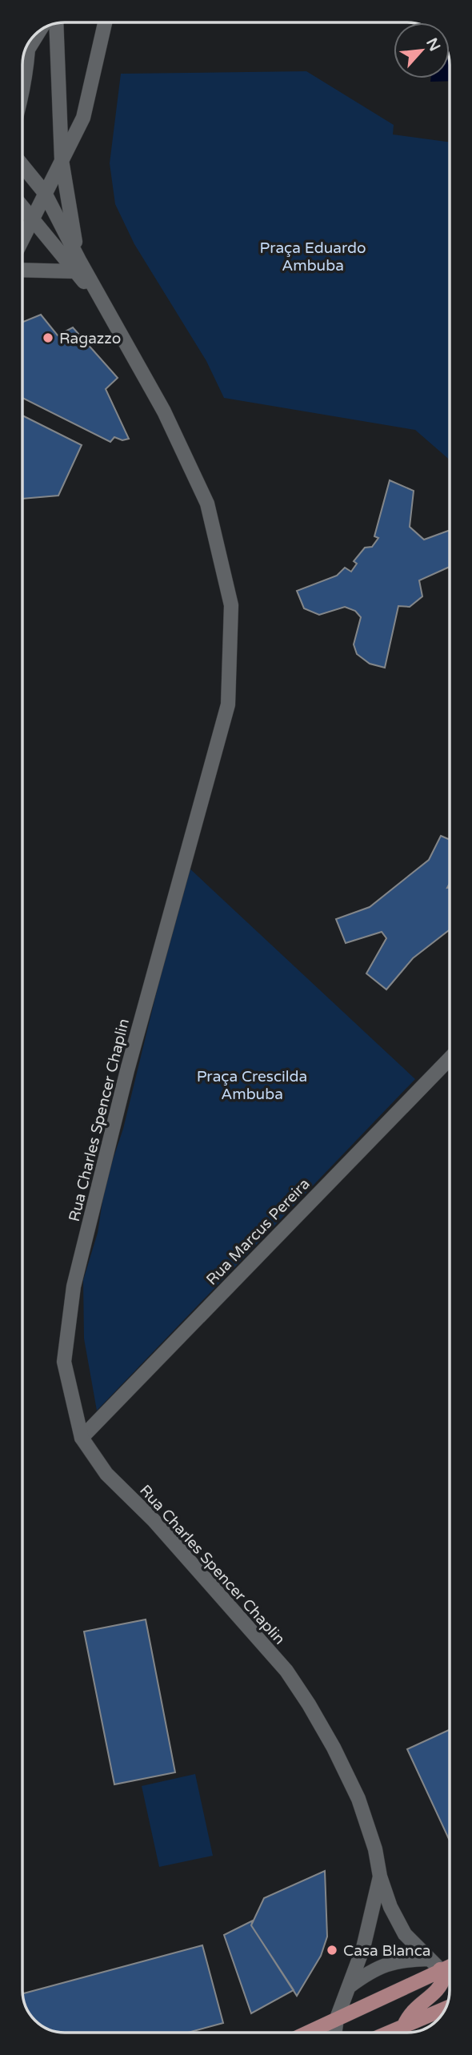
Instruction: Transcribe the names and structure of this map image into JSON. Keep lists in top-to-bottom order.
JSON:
{
  "streets": {
    "main road": ["Rua Charles Spencer Chaplin", "Rua Marcus Pereira"]
  },
  "crossings": [
    ["Rua Charles Spencer Chaplin", "Rua Marcus Pereira"]
  ],
  "parks": ["Praça Eduardo Ambuba", "Praça Crescilda Ambuba"],
  "places": ["Ragazzo", "Casa Blanca"],
  "north": "top right"
}
